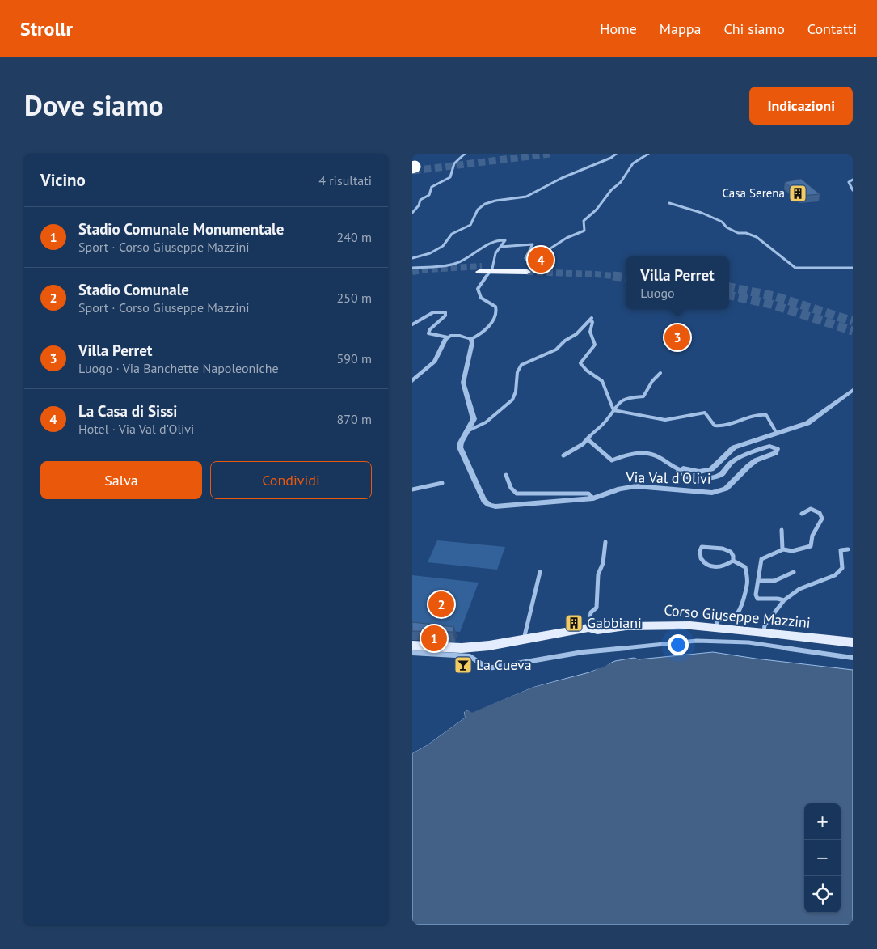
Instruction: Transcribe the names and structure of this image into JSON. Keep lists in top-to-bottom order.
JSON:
{
  "streets": {
    "main road": ["Corso Giuseppe Mazzini"],
    "street": ["Via Val d'Olivi"]
  },
  "places": {
    "building": ["Casa Serena", "Gabbiani"],
    "bar": ["La Cueva"]
  },
  "page": {
    "header": "Strollr",
    "nav": [
      "Home",
      "Mappa",
      "Chi siamo",
      "Contatti"
    ],
    "title": "Dove siamo",
    "buttons": [
      "Indicazioni",
      ["Salva", "Condividi"]
    ],
    "heading": ["Vicino", "4 risultati"],
    "list": [
      {
        "mark": "1",
        "name": "Stadio Comunale Monumentale",
        "note": "Sport · Corso Giuseppe Mazzini",
        "value": "240 m"
      },
      {
        "mark": "2",
        "name": "Stadio Comunale",
        "note": "Sport · Corso Giuseppe Mazzini",
        "value": "250 m"
      },
      {
        "mark": "3",
        "name": "Villa Perret",
        "note": "Luogo · Via Banchette Napoleoniche",
        "value": "590 m"
      },
      {
        "mark": "4",
        "name": "La Casa di Sissi",
        "note": "Hotel · Via Val d'Olivi",
        "value": "870 m"
      }
    ],
    "pins": [
      "4",
      "3",
      "2",
      "1"
    ],
    "popup": ["Villa Perret", "Luogo"],
    "map_buttons": ["+", "−"]
  }
}
